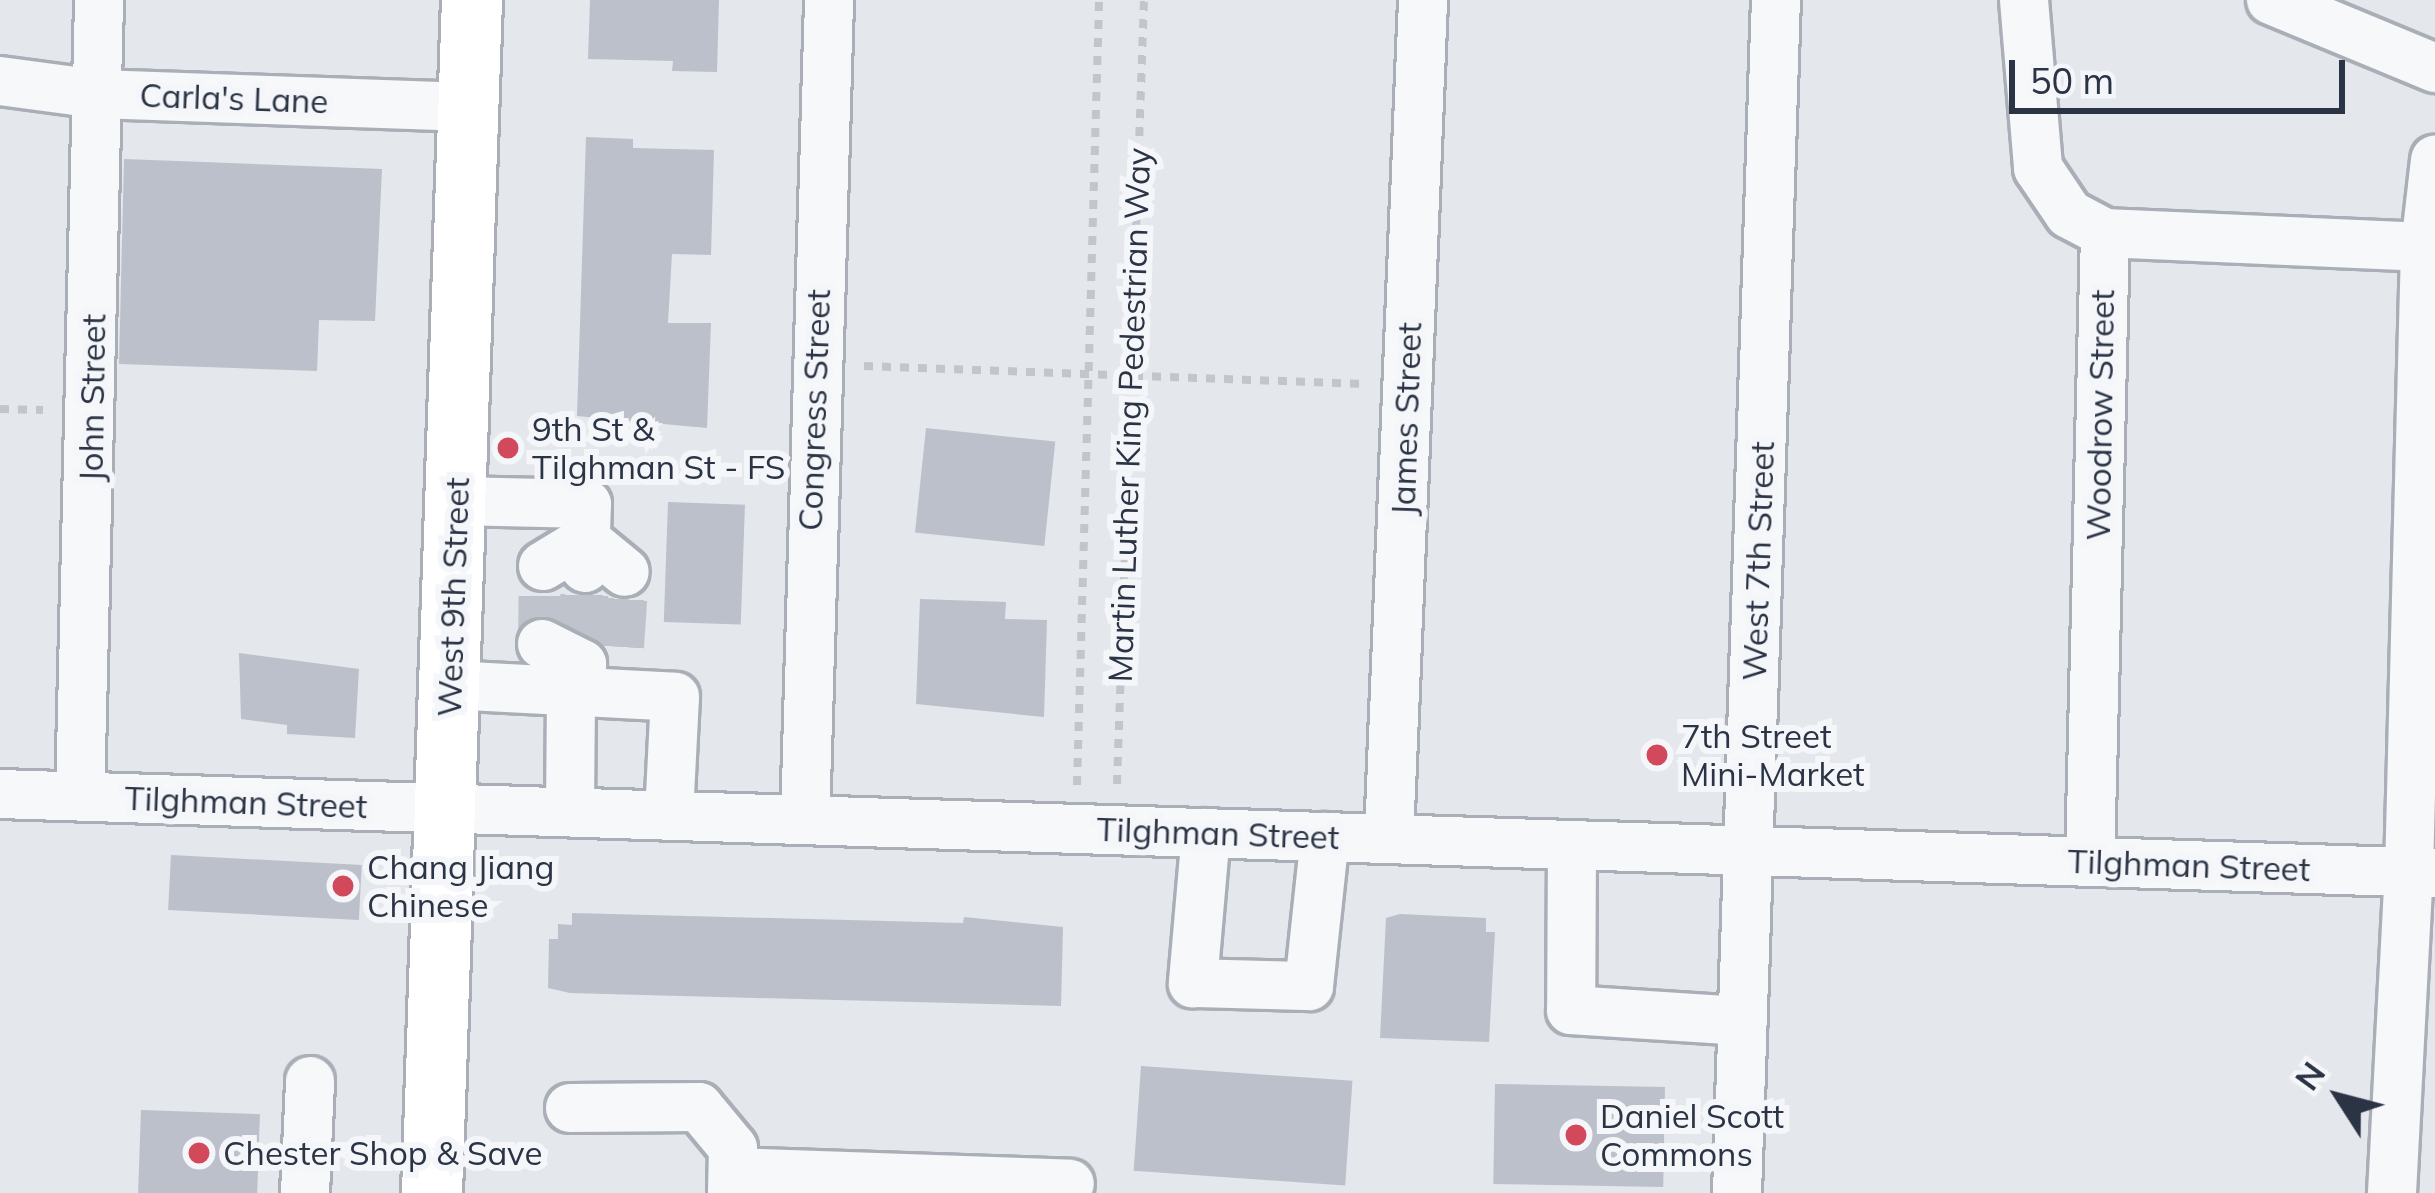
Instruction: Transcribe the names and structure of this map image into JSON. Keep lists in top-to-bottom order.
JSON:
{
  "streets": {
    "main road": ["West 9th Street"],
    "street": [
      "Carla's Lane",
      "John Street",
      "Congress Street",
      "Woodrow Street",
      "James Street",
      "West 7th Street",
      "Tilghman Street"
    ],
    "path": ["Martin Luther King Pedestrian Way"]
  },
  "crossings": [
    ["Carla's Lane", "John Street"],
    ["Carla's Lane", "West 9th Street"],
    ["John Street", "Tilghman Street"],
    ["Congress Street", "Tilghman Street"],
    ["Martin Luther King Pedestrian Way", "Tilghman Street"],
    ["Woodrow Street", "Tilghman Street"],
    ["James Street", "Tilghman Street"],
    ["West 7th Street", "Tilghman Street"],
    ["West 9th Street", "Tilghman Street"]
  ],
  "places": [
    "9th St & Tilghman St - FS",
    "7th Street Mini-Market",
    "Chang Jiang Chinese",
    "Daniel Scott Commons",
    "Chester Shop & Save"
  ],
  "scale_bar": "50 m",
  "north": "top left"
}
